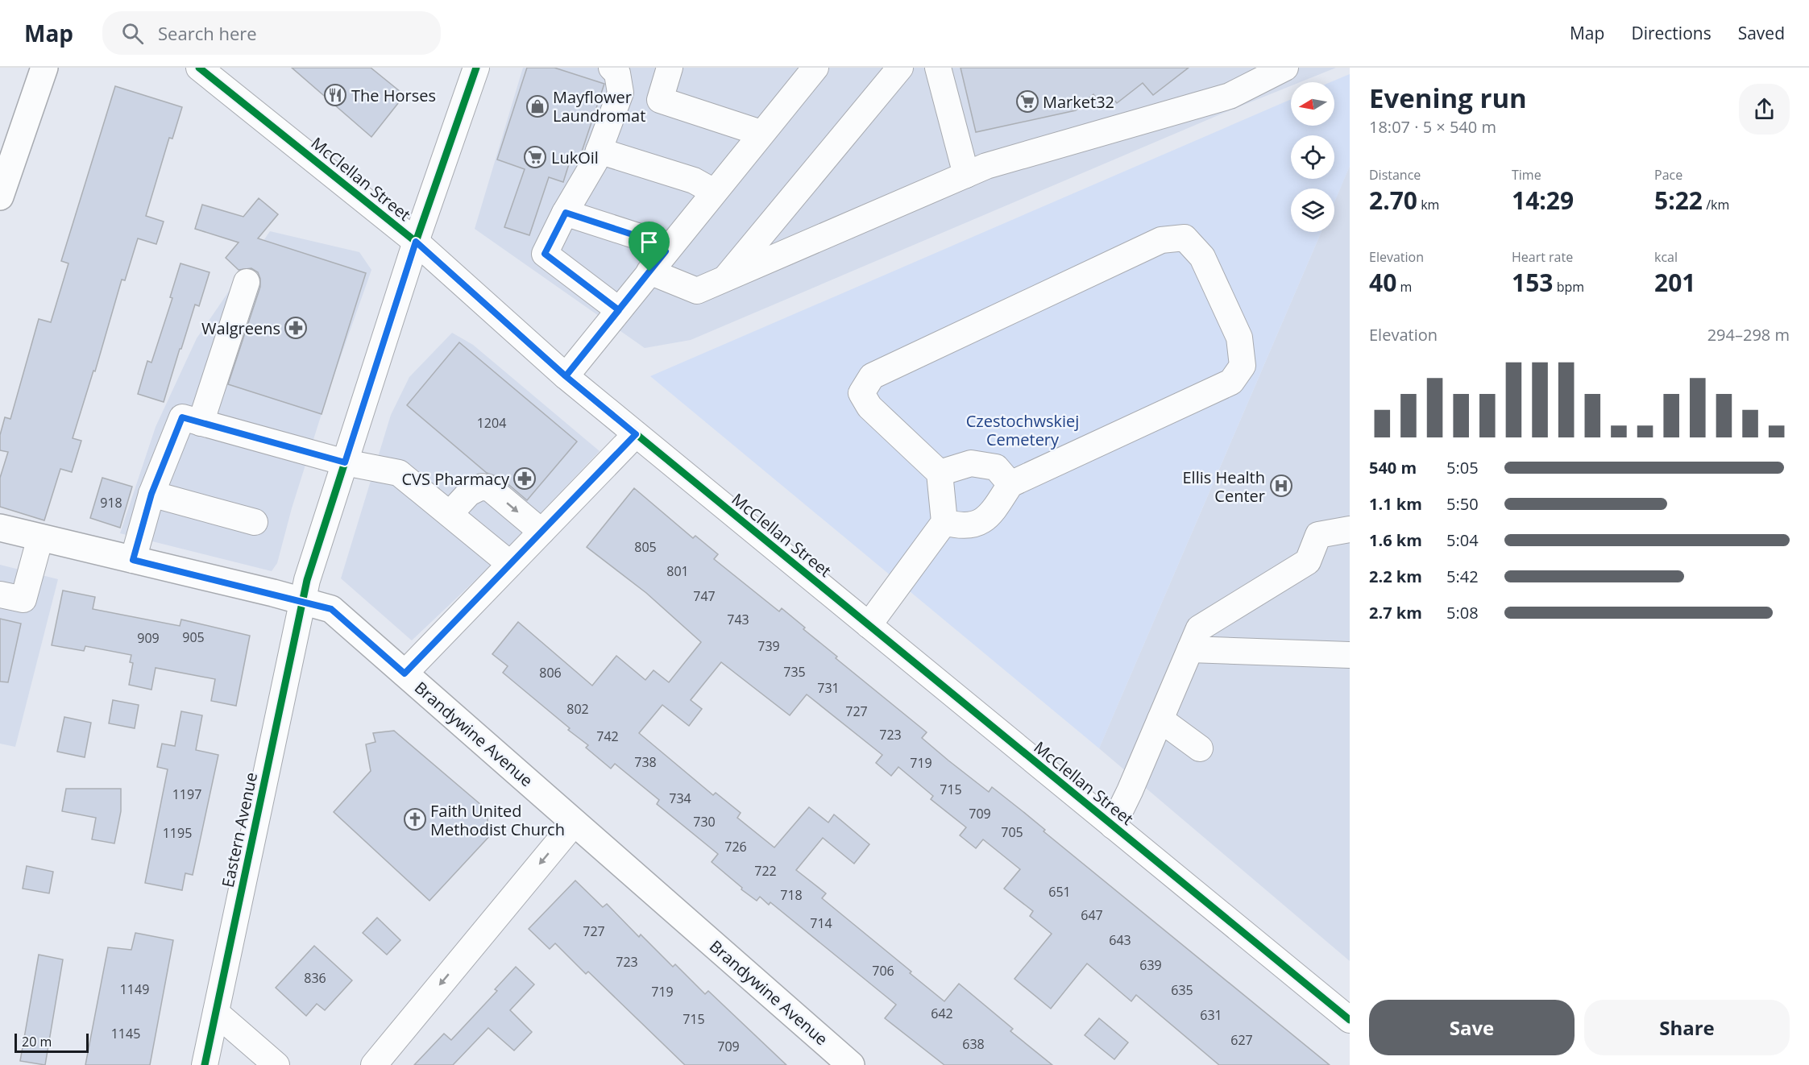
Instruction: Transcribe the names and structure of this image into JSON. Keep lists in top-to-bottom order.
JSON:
{
  "streets": {
    "main road": ["Brandywine Avenue"],
    "street": ["McClellan Street", "Eastern Avenue"]
  },
  "crossings": [
    ["McClellan Street", "Eastern Avenue"],
    ["Brandywine Avenue", "Eastern Avenue"]
  ],
  "parks": ["Czestochwskiej Cemetery"],
  "places": {
    "restaurant": ["The Horses"],
    "supermarket": ["Market32", "LukOil"],
    "shop": ["Mayflower Laundromat"],
    "pharmacy": ["Walgreens", "CVS Pharmacy"],
    "hospital": ["Ellis Health Center"],
    "church": ["Faith United Methodist Church"]
  },
  "house_numbers": [
    "1204",
    "918",
    "805",
    "801",
    "747",
    "743",
    "905",
    "909",
    "739",
    "735",
    "806",
    "731",
    "802",
    "727",
    "723",
    "742",
    "738",
    "719",
    "715",
    "1197",
    "734",
    "709",
    "730",
    "705",
    "1195",
    "726",
    "722",
    "651",
    "718",
    "647",
    "714",
    "727",
    "643",
    "723",
    "639",
    "706",
    "836",
    "1149",
    "635",
    "719",
    "642",
    "631",
    "715",
    "1145",
    "627",
    "638",
    "709"
  ],
  "scale_bar": "20 m",
  "north": "left",
  "page": {
    "header": "Map",
    "search": "Search here",
    "nav": ["Map", "Directions", "Saved"],
    "heading": ["Evening run", "18:07 · 5 × 540 m"],
    "stats": [
      ["Distance", "2.70 km"],
      ["Time", "14:29"],
      ["Pace", "5:22 /km"],
      ["Elevation", "40 m"],
      ["Heart rate", "153 bpm"],
      ["kcal", "201"]
    ],
    "chart": ["Elevation", "294–298 m"],
    "list": [
      {
        "name": "540 m",
        "note": "5:05"
      },
      {
        "name": "1.1 km",
        "note": "5:50"
      },
      {
        "name": "1.6 km",
        "note": "5:04"
      },
      {
        "name": "2.2 km",
        "note": "5:42"
      },
      {
        "name": "2.7 km",
        "note": "5:08"
      }
    ],
    "buttons": ["Save", "Share"],
    "scale": "20 m"
  }
}
